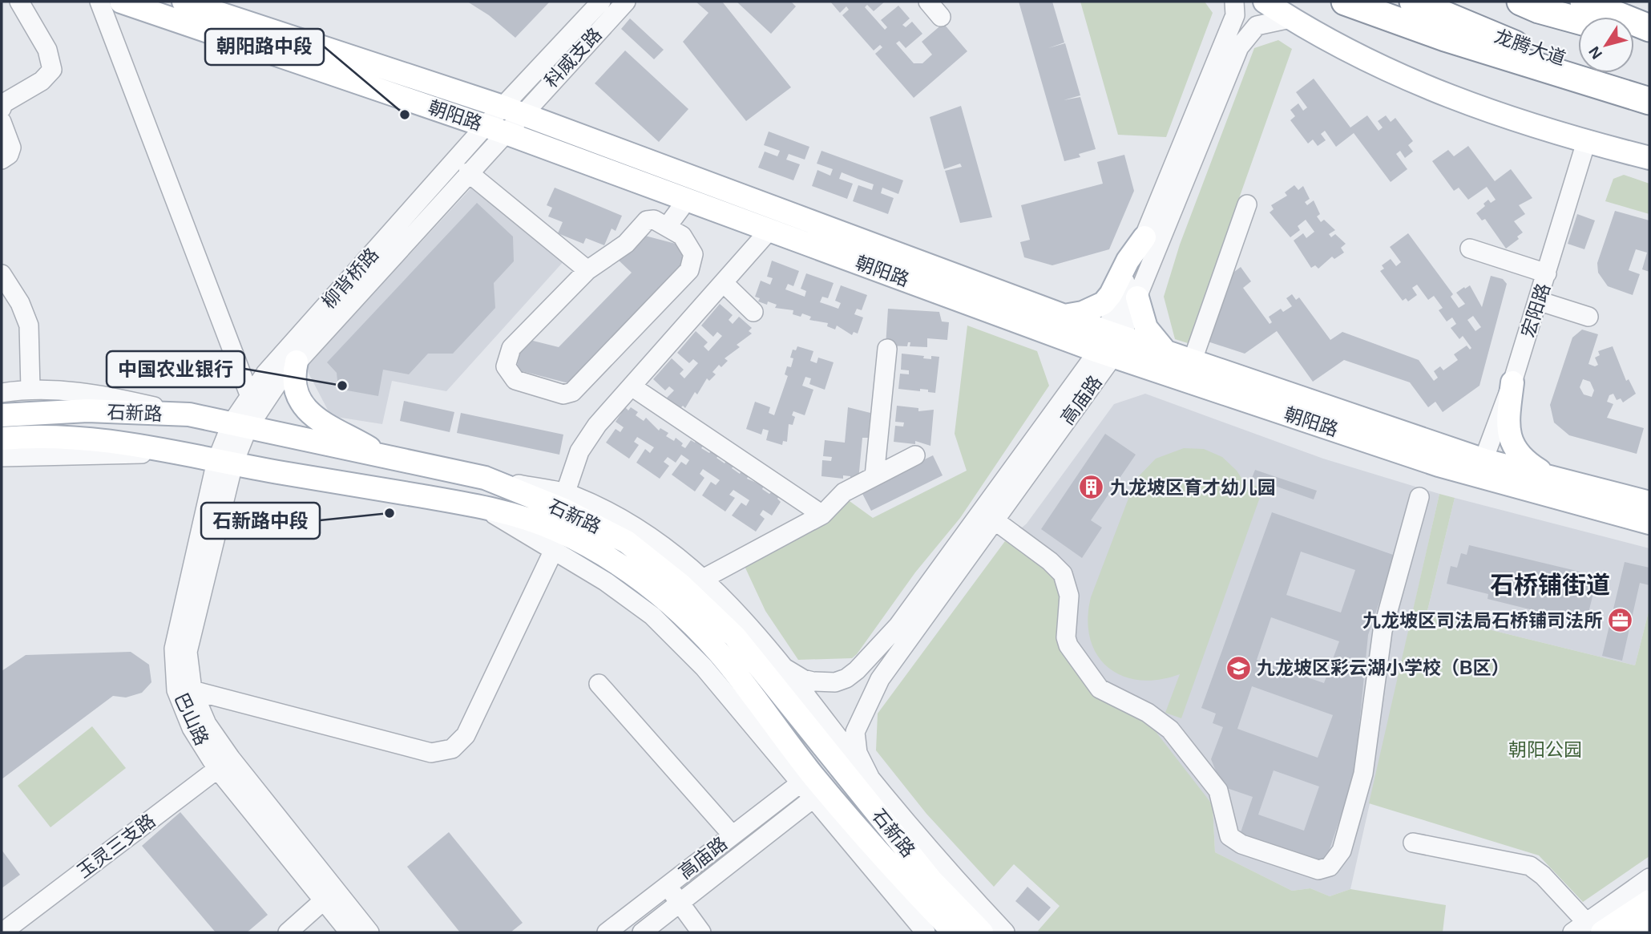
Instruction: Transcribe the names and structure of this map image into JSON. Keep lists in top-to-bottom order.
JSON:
{
  "streets": {
    "highway": ["龙腾大道"],
    "main road": ["朝阳路", "石新路"],
    "street": [
      "科威支路",
      "柳背桥路",
      "宏阳路",
      "高庙路",
      "巴山路",
      "玉灵三支路"
    ]
  },
  "crossings": [
    ["科威支路", "朝阳路"],
    ["科威支路", "柳背桥路"],
    ["朝阳路", "柳背桥路"],
    ["朝阳路", "宏阳路"],
    ["朝阳路", "高庙路"],
    ["柳背桥路", "石新路"],
    ["柳背桥路", "巴山路"],
    ["石新路", "巴山路"],
    ["巴山路", "玉灵三支路"]
  ],
  "districts": ["石桥铺街道"],
  "parks": ["朝阳公园"],
  "places": {
    "other": ["朝阳路中段", "中国农业银行", "石新路中段"],
    "building": ["九龙坡区育才幼儿园"],
    "office": ["九龙坡区司法局石桥铺司法所"],
    "school or university": ["九龙坡区彩云湖小学校（B区）"]
  },
  "north": "bottom left"
}
